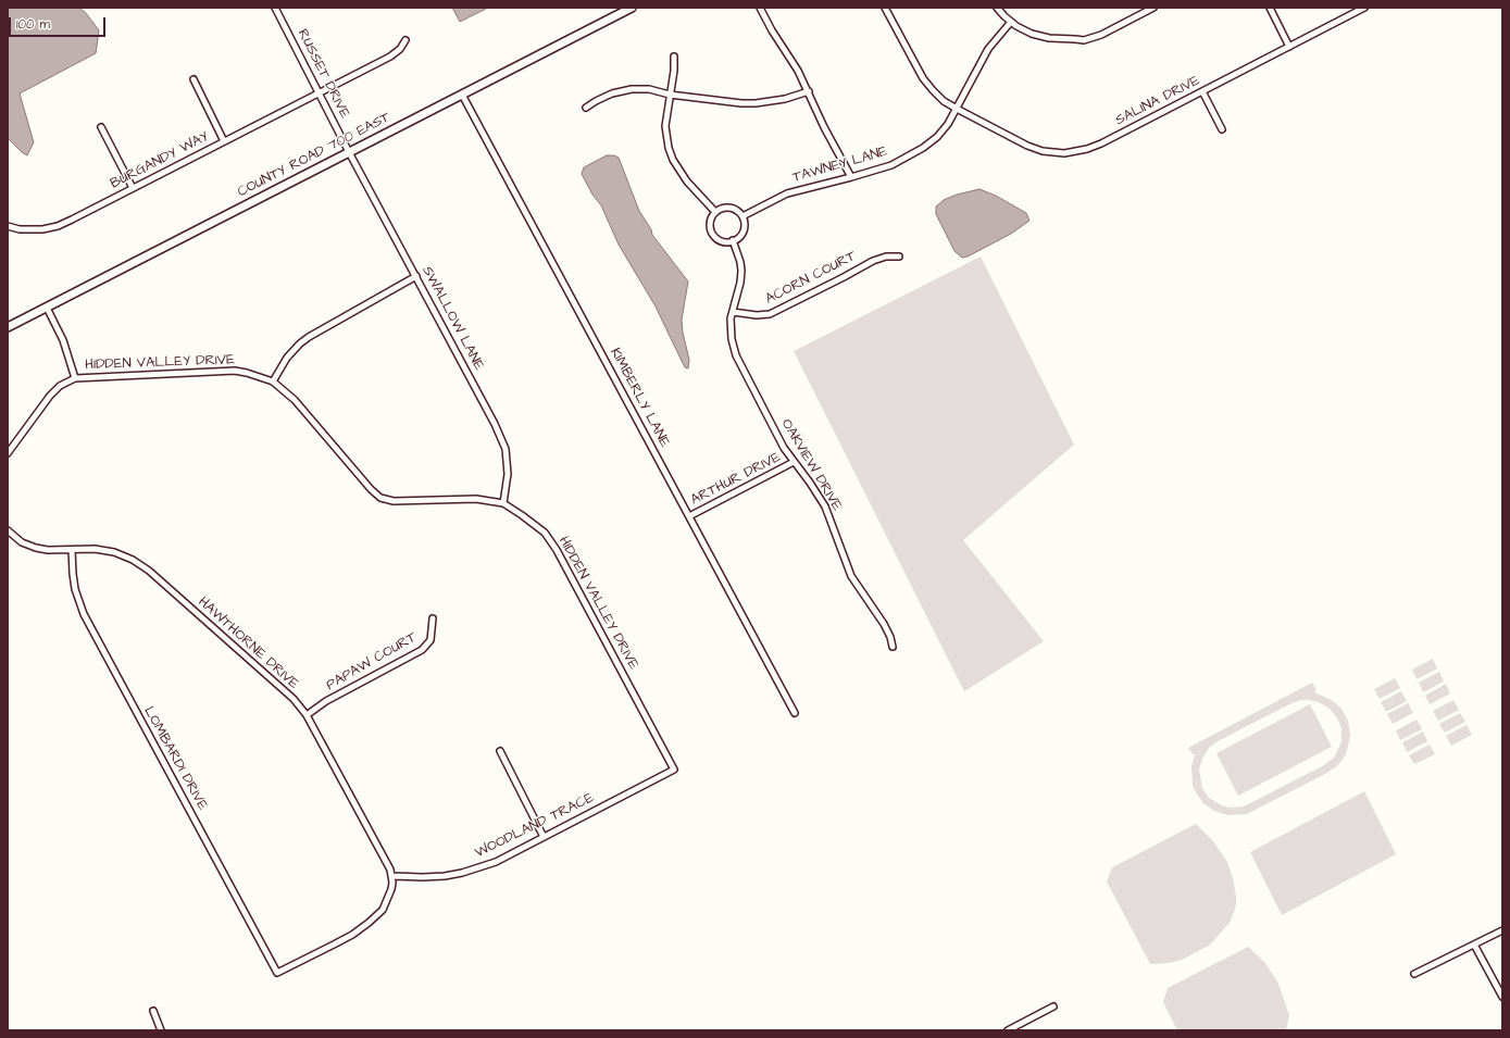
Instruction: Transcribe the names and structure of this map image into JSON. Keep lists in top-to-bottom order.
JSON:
{
  "streets": {
    "main road": ["COUNTY ROAD 700 EAST"],
    "street": [
      "RUSSET DRIVE",
      "SALINA DRIVE",
      "BURGANDY WAY",
      "TAWNEY LANE",
      "ACORN COURT",
      "SWALLOW LANE",
      "HIDDEN VALLEY DRIVE",
      "KIMBERLY LANE",
      "OAKVIEW DRIVE",
      "ARTHUR DRIVE",
      "HAWTHORNE DRIVE",
      "PAPAW COURT",
      "LOMBARDI DRIVE",
      "WOODLAND TRACE"
    ]
  },
  "crossings": [
    ["RUSSET DRIVE", "COUNTY ROAD 700 EAST"],
    ["RUSSET DRIVE", "BURGANDY WAY"],
    ["RUSSET DRIVE", "SWALLOW LANE"],
    ["SALINA DRIVE", "TAWNEY LANE"],
    ["COUNTY ROAD 700 EAST", "SWALLOW LANE"],
    ["COUNTY ROAD 700 EAST", "HIDDEN VALLEY DRIVE"],
    ["COUNTY ROAD 700 EAST", "KIMBERLY LANE"],
    ["TAWNEY LANE", "OAKVIEW DRIVE"],
    ["ACORN COURT", "OAKVIEW DRIVE"],
    ["SWALLOW LANE", "HIDDEN VALLEY DRIVE"],
    ["HIDDEN VALLEY DRIVE", "WOODLAND TRACE"],
    ["KIMBERLY LANE", "ARTHUR DRIVE"],
    ["OAKVIEW DRIVE", "ARTHUR DRIVE"],
    ["HAWTHORNE DRIVE", "PAPAW COURT"],
    ["HAWTHORNE DRIVE", "LOMBARDI DRIVE"],
    ["HAWTHORNE DRIVE", "WOODLAND TRACE"],
    ["LOMBARDI DRIVE", "WOODLAND TRACE"]
  ],
  "scale_bar": "100 m"
}
